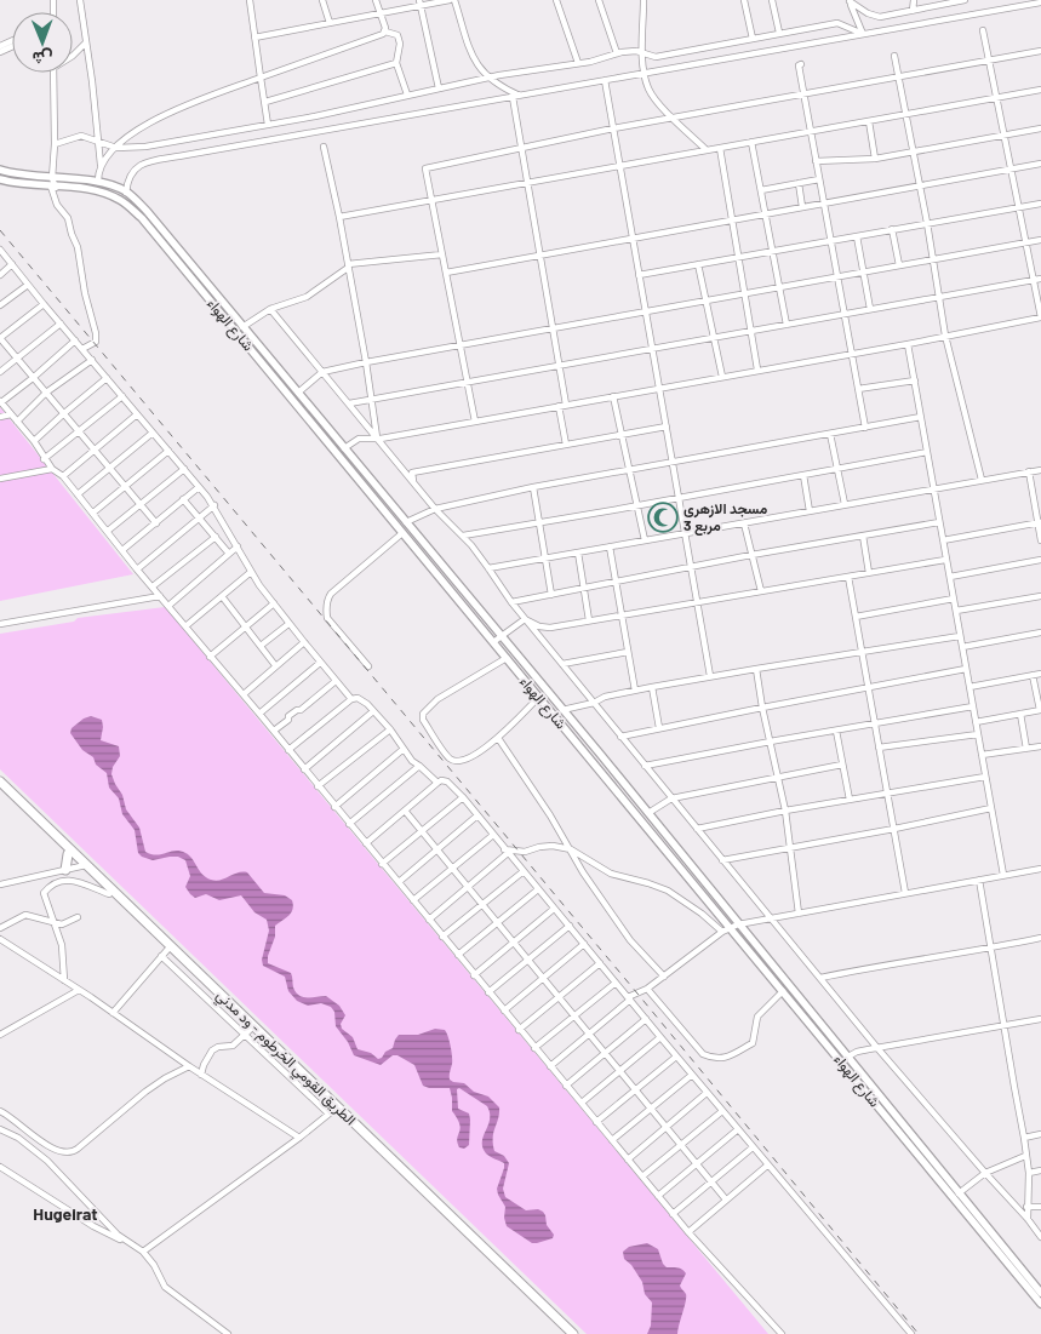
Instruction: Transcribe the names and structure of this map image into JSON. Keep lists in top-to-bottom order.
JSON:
{
  "streets": {
    "highway": ["الطريق القومي الخرطوم - ود مدني"],
    "main road": ["شارع الهواء"]
  },
  "districts": ["Hugeirat"],
  "places": {
    "mosque": ["مسجد الازهري مربع 3"]
  },
  "north": "bottom"
}
